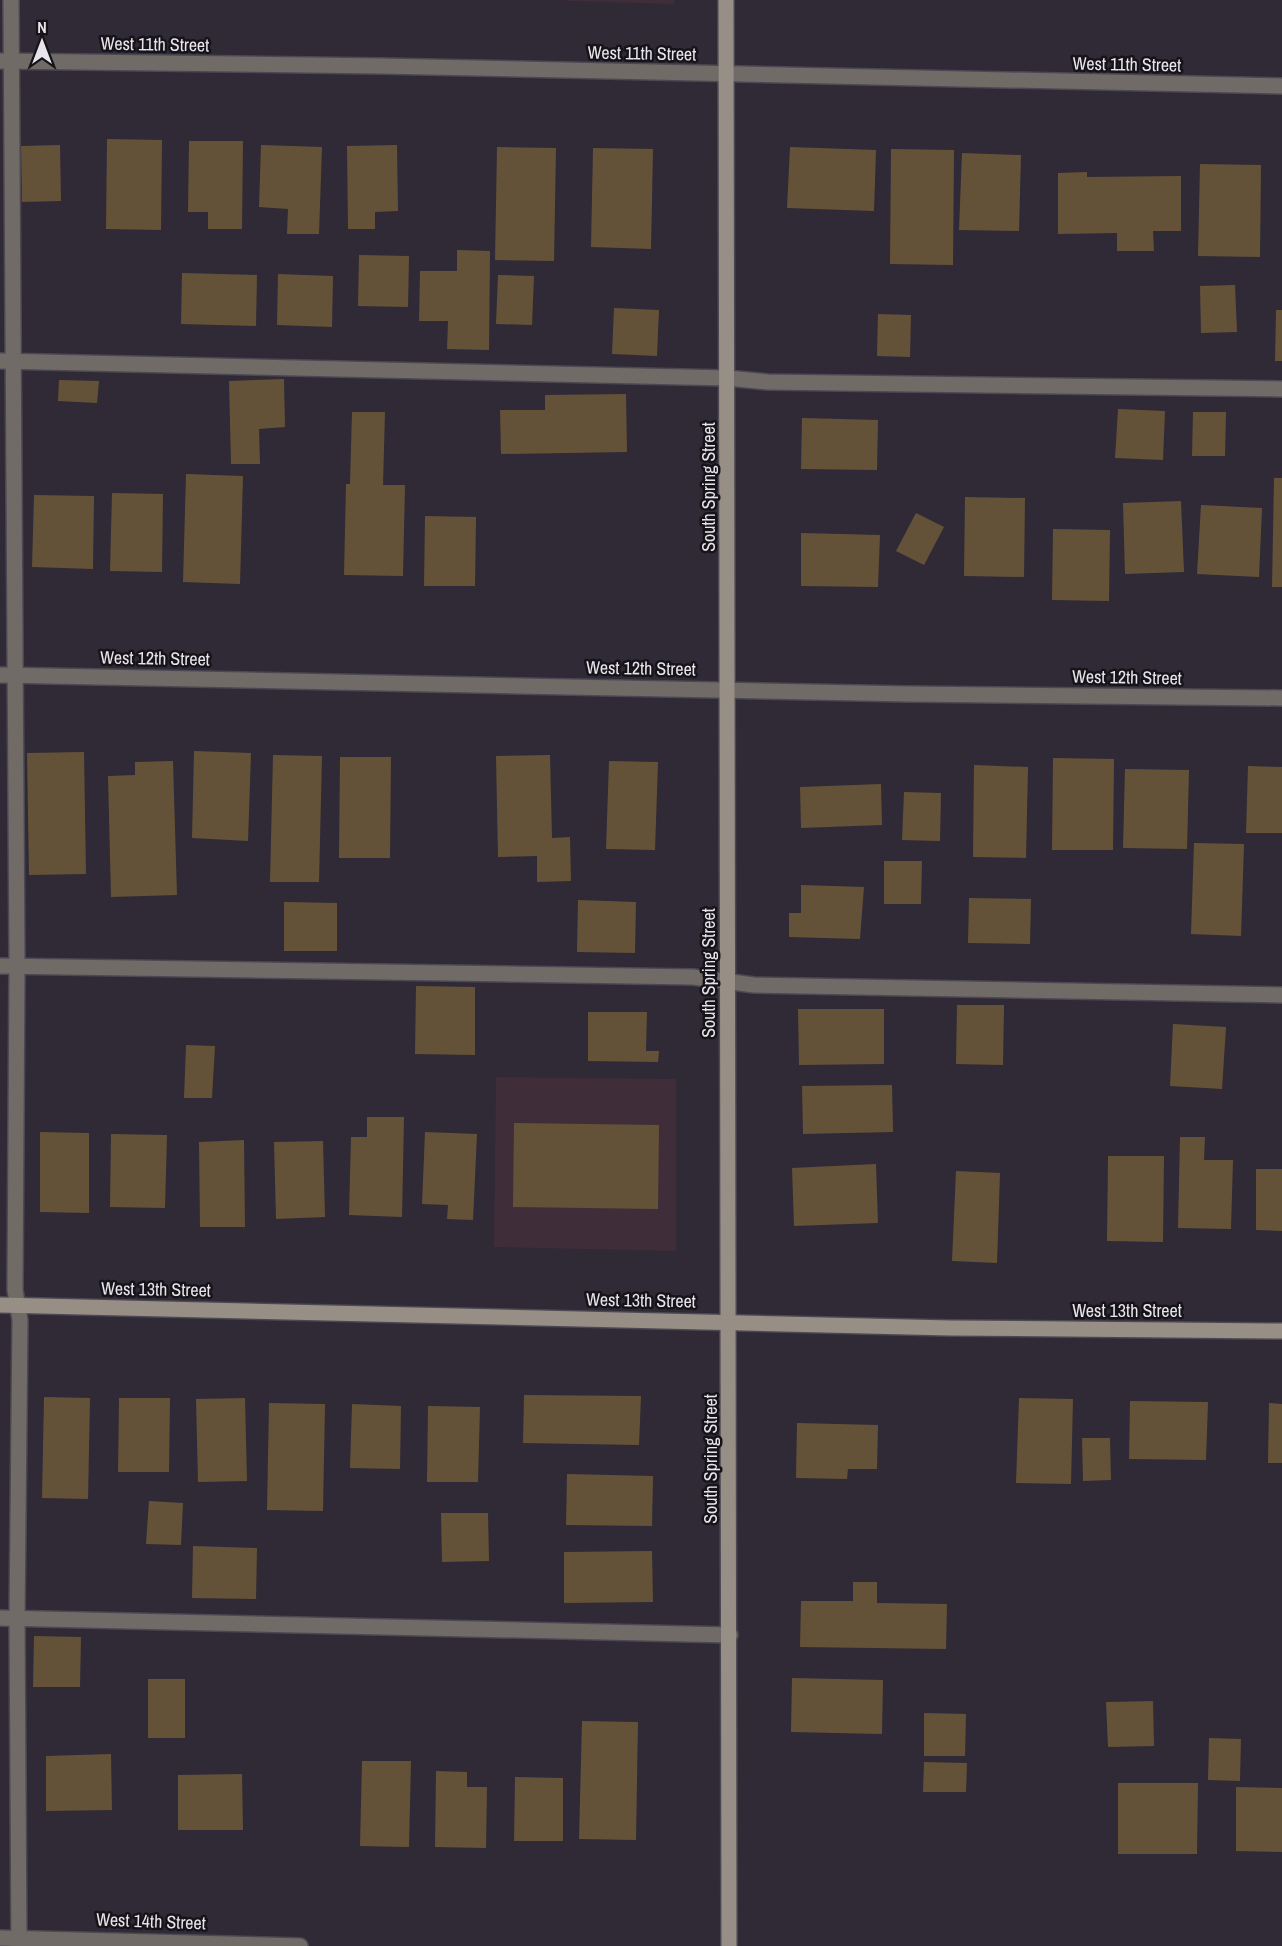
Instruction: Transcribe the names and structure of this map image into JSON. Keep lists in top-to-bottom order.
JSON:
{
  "streets": {
    "street": [
      "West 11th Street",
      "South Spring Street",
      "West 12th Street",
      "West 13th Street",
      "West 14th Street"
    ]
  },
  "crossings": [
    ["West 11th Street", "South Spring Street"],
    ["South Spring Street", "West 12th Street"],
    ["South Spring Street", "West 13th Street"]
  ],
  "north": "top"
}
